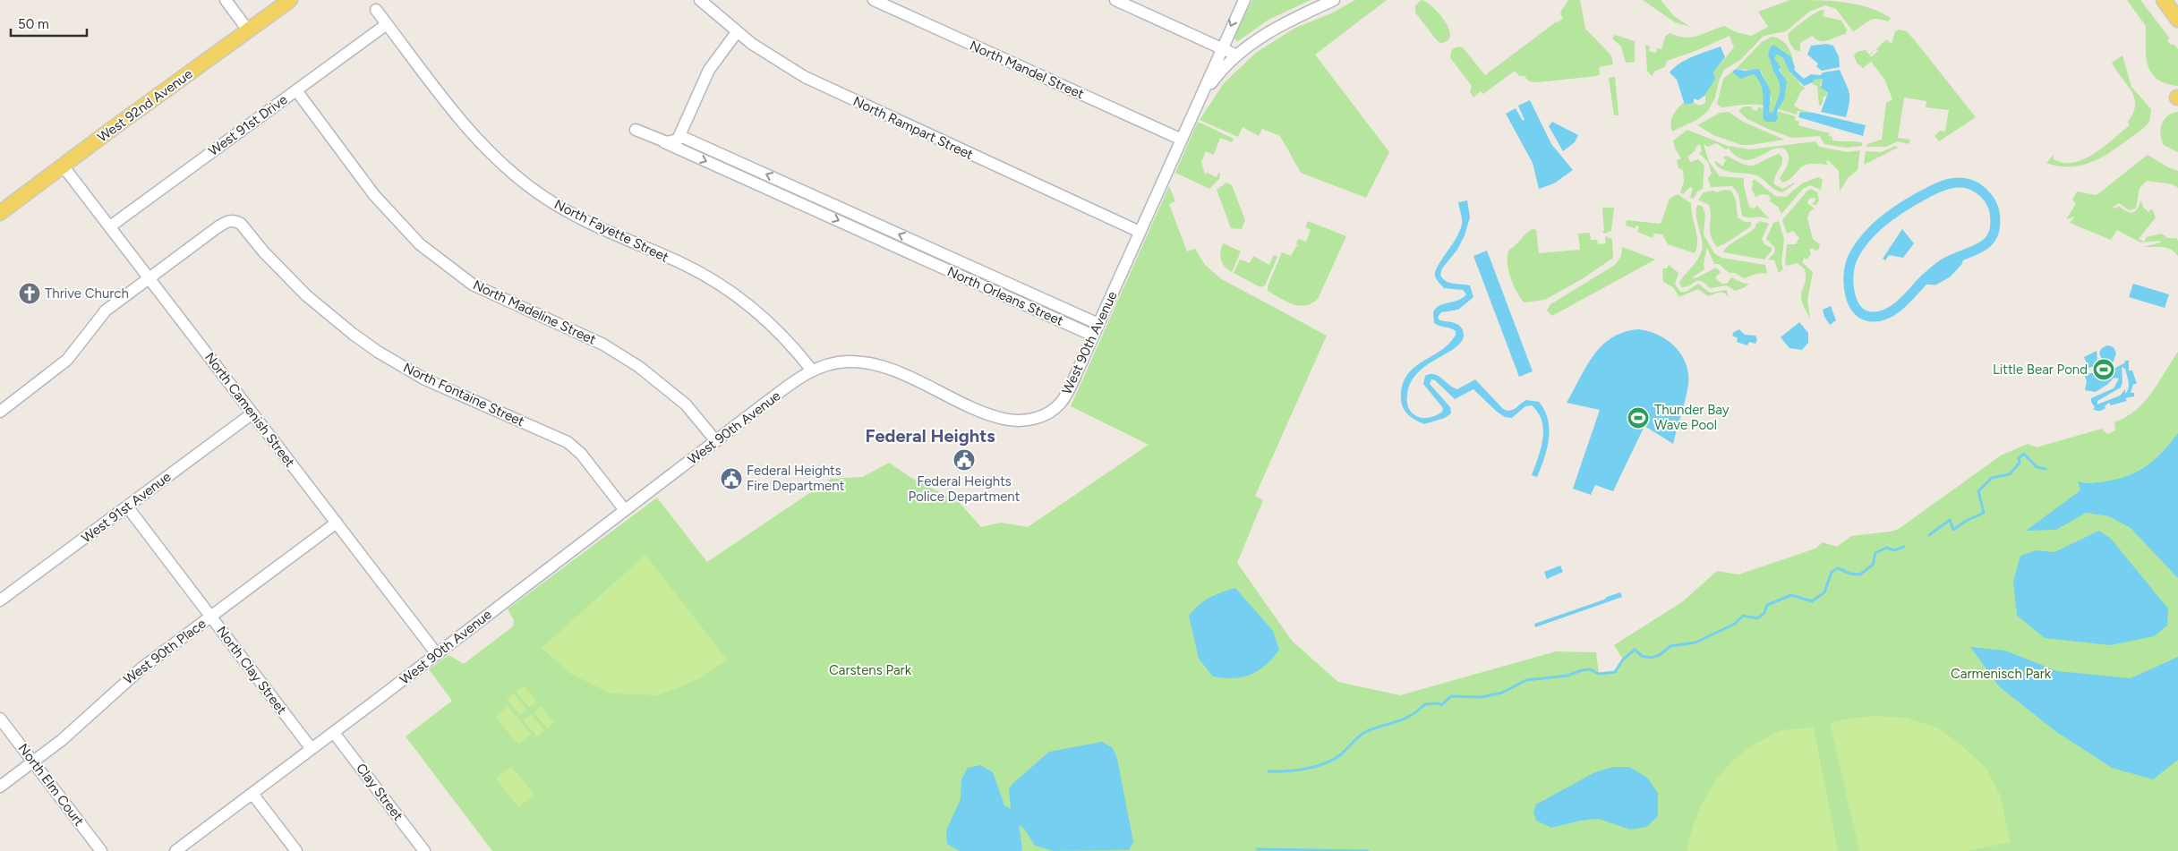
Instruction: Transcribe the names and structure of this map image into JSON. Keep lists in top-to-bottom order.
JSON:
{
  "streets": {
    "main road": ["West 92nd Avenue"],
    "street": [
      "North Mandel Street",
      "West 91st Drive",
      "North Rampart Street",
      "North Fayette Street",
      "North Orleans Street",
      "North Madeline Street",
      "West 90th Avenue",
      "North Fontaine Street",
      "North Camenish Street",
      "West 91st Avenue",
      "West 90th Place",
      "North Clay Street",
      "North Elm Court",
      "Clay Street"
    ]
  },
  "crossings": [
    ["North Mandel Street", "West 90th Avenue"],
    ["West 92nd Avenue", "North Camenish Street"],
    ["West 91st Drive", "North Fayette Street"],
    ["West 91st Drive", "North Madeline Street"],
    ["West 91st Drive", "North Camenish Street"],
    ["North Rampart Street", "West 90th Avenue"],
    ["North Fayette Street", "West 90th Avenue"],
    ["North Orleans Street", "West 90th Avenue"],
    ["North Madeline Street", "West 90th Avenue"],
    ["West 90th Avenue", "North Fontaine Street"],
    ["West 90th Avenue", "North Camenish Street"],
    ["West 90th Avenue", "North Clay Street"],
    ["West 90th Avenue", "Clay Street"],
    ["North Fontaine Street", "North Camenish Street"],
    ["North Camenish Street", "West 91st Avenue"],
    ["North Camenish Street", "West 90th Place"],
    ["West 91st Avenue", "North Clay Street"],
    ["West 90th Place", "North Clay Street"],
    ["West 90th Place", "North Elm Court"]
  ],
  "districts": ["Federal Heights"],
  "parks": ["Carstens Park", "Carmenisch Park"],
  "places": {
    "church": ["Thrive Church"],
    "sports": ["Little Bear Pond", "Thunder Bay Wave Pool"],
    "public building": ["Federal Heights Police Department", "Federal Heights Fire Department"]
  },
  "scale_bar": "50 m"
}
